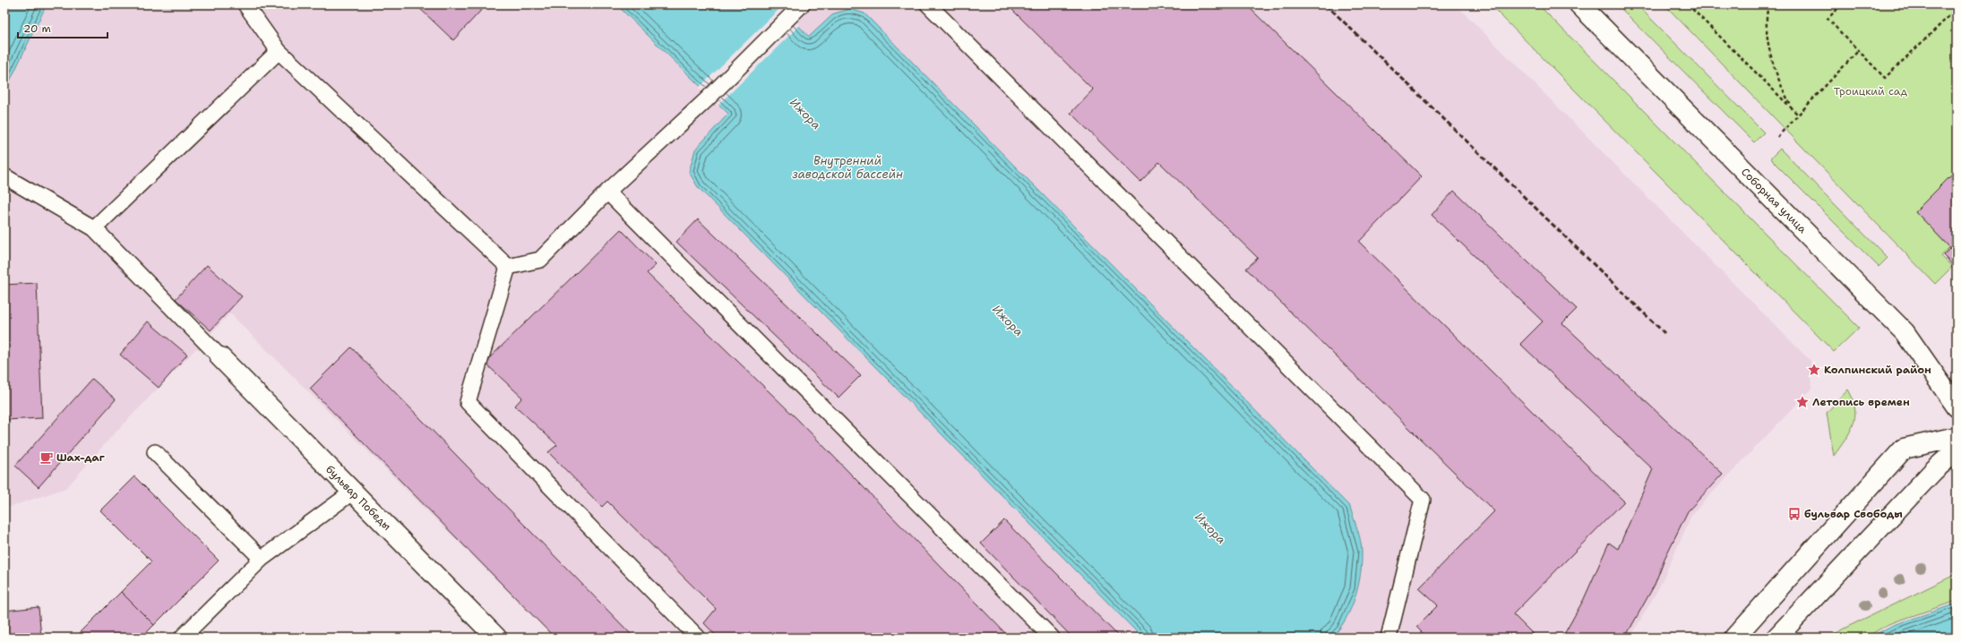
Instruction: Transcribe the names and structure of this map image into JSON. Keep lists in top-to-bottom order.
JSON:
{
  "streets": {
    "main road": ["Соборная улица", "бульвар Победы"]
  },
  "water": ["Ижора", "Внутренний заводской бассейн"],
  "parks": ["Троицкий сад"],
  "places": {
    "place": ["Колпинский район", "Летопись времен"],
    "cafe": ["Шах-даг"],
    "bus stop": ["бульвар Свободы"]
  },
  "scale_bar": "20 m"
}
